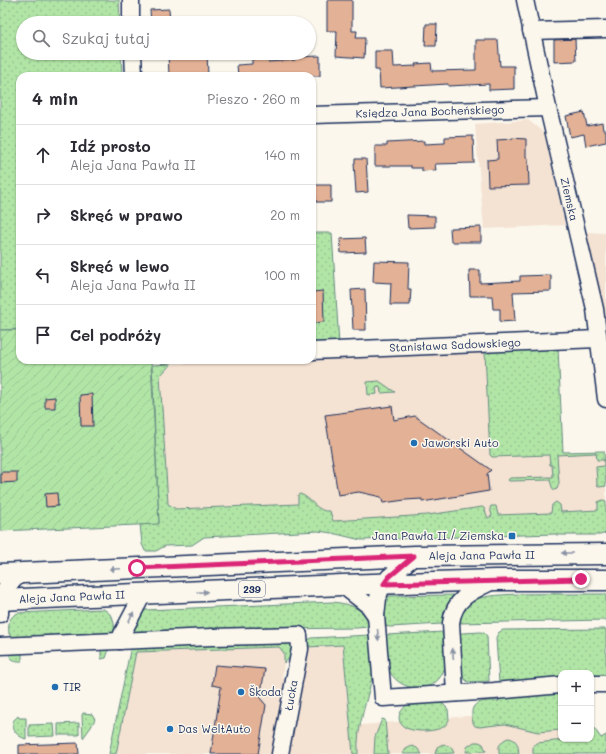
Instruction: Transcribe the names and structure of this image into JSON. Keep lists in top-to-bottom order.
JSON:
{
  "streets": {
    "main road": ["Aleja Jana Pawła II", "239"],
    "street": [
      "Księdza Jana Bocheńskiego",
      "Ziemska",
      "Stanisława Sadowskiego",
      "Łucka"
    ]
  },
  "crossings": [
    ["Księdza Jana Bocheńskiego", "Ziemska"],
    ["Ziemska", "Stanisława Sadowskiego"],
    ["Aleja Jana Pawła II", "Łucka"]
  ],
  "places": {
    "other": [
      "Jaworski Auto",
      "TIR",
      "Škoda",
      "Das WeltAuto"
    ],
    "transit": ["Jana Pawła II / Ziemska"]
  },
  "page": {
    "search": "Szukaj tutaj",
    "heading": ["4 min", "Pieszo · 260 m"],
    "list": [
      ["Idź prosto", "Aleja Jana Pawła II", "140 m"],
      ["Skręć w prawo", "20 m"],
      ["Skręć w lewo", "Aleja Jana Pawła II", "100 m"],
      "Cel podróży"
    ],
    "map_buttons": ["+", "−"]
  }
}
